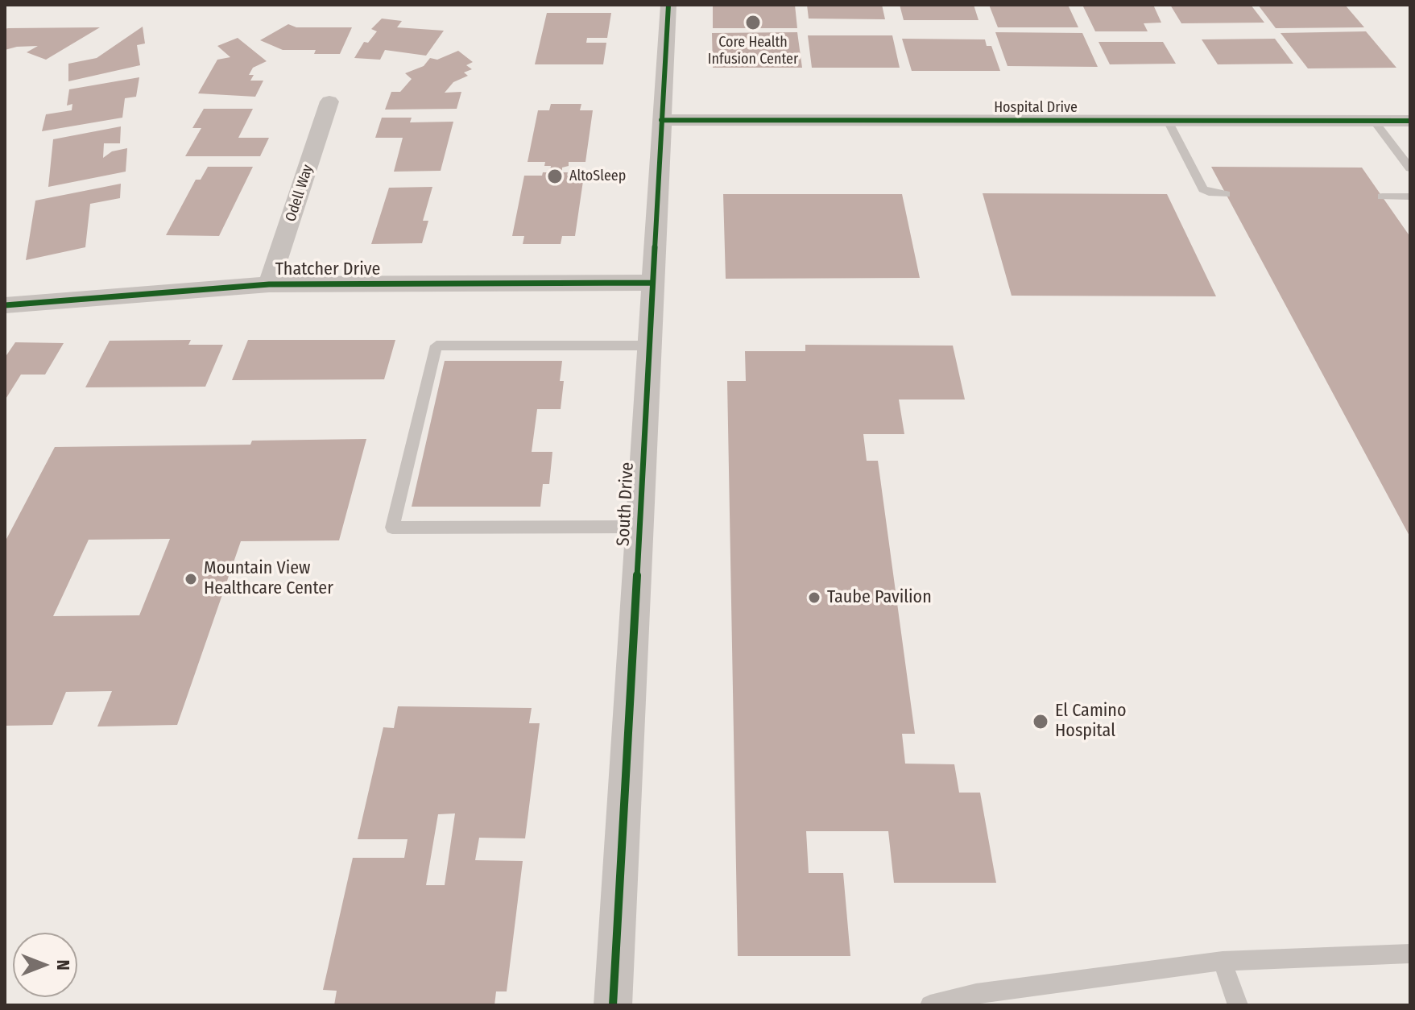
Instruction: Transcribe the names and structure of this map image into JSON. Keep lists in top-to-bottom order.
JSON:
{
  "streets": {
    "street": [
      "Hospital Drive",
      "Odell Way",
      "Thatcher Drive",
      "South Drive"
    ]
  },
  "crossings": [
    ["Hospital Drive", "South Drive"],
    ["Odell Way", "Thatcher Drive"],
    ["Thatcher Drive", "South Drive"]
  ],
  "places": [
    "Core Health Infusion Center",
    "AltoSleep",
    "Mountain View Healthcare Center",
    "Taube Pavilion",
    "El Camino Hospital"
  ],
  "north": "right"
}
